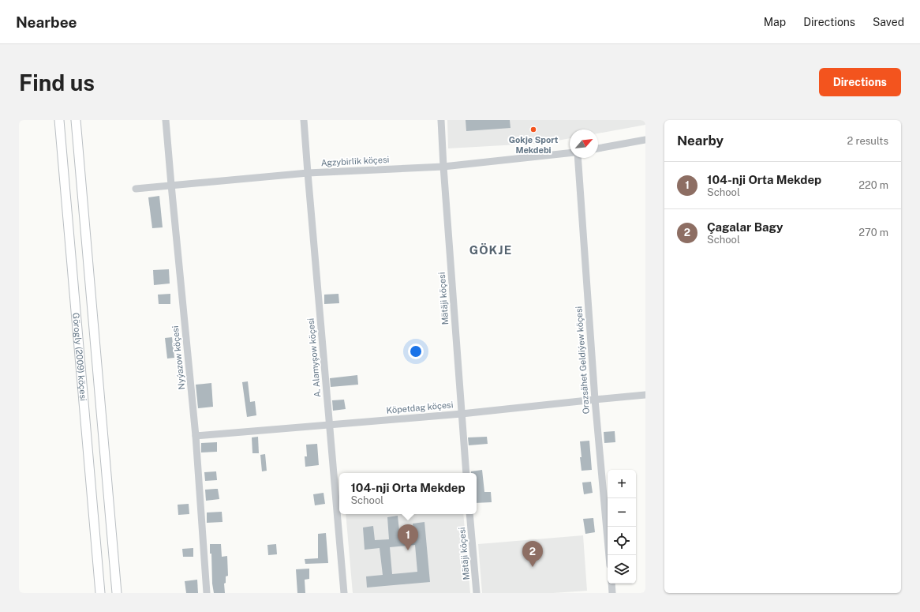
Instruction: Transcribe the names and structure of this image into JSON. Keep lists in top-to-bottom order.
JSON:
{
  "streets": {
    "main road": ["Görogly (2009) köçesi"],
    "street": [
      "Agzybirlik köçesi",
      "Mätäji köçesi",
      "Nyýazow köçesi",
      "A. Alamyşow köçesi",
      "Orazsähet Geldiýew köçesi",
      "Köpetdag köçesi"
    ]
  },
  "crossings": [
    ["Agzybirlik köçesi", "Mätäji köçesi"],
    ["Agzybirlik köçesi", "Nyýazow köçesi"],
    ["Agzybirlik köçesi", "A. Alamyşow köçesi"],
    ["Mätäji köçesi", "Köpetdag köçesi"],
    ["Nyýazow köçesi", "Köpetdag köçesi"],
    ["A. Alamyşow köçesi", "Köpetdag köçesi"],
    ["Orazsähet Geldiýew köçesi", "Köpetdag köçesi"]
  ],
  "districts": ["GÖKJE"],
  "places": ["Gokje Sport Mekdebi"],
  "north": "top right",
  "page": {
    "header": "Nearbee",
    "nav": ["Map", "Directions", "Saved"],
    "buttons": "Directions",
    "title": "Find us",
    "heading": ["Nearby", "2 results"],
    "list": [
      {
        "mark": "1",
        "name": "104-nji Orta Mekdep",
        "note": "School",
        "value": "220 m"
      },
      {
        "mark": "2",
        "name": "Çagalar Bagy",
        "note": "School",
        "value": "270 m"
      }
    ],
    "map_buttons": ["+", "−"],
    "popup": ["104-nji Orta Mekdep", "School"],
    "pins": ["1", "2"]
  }
}
